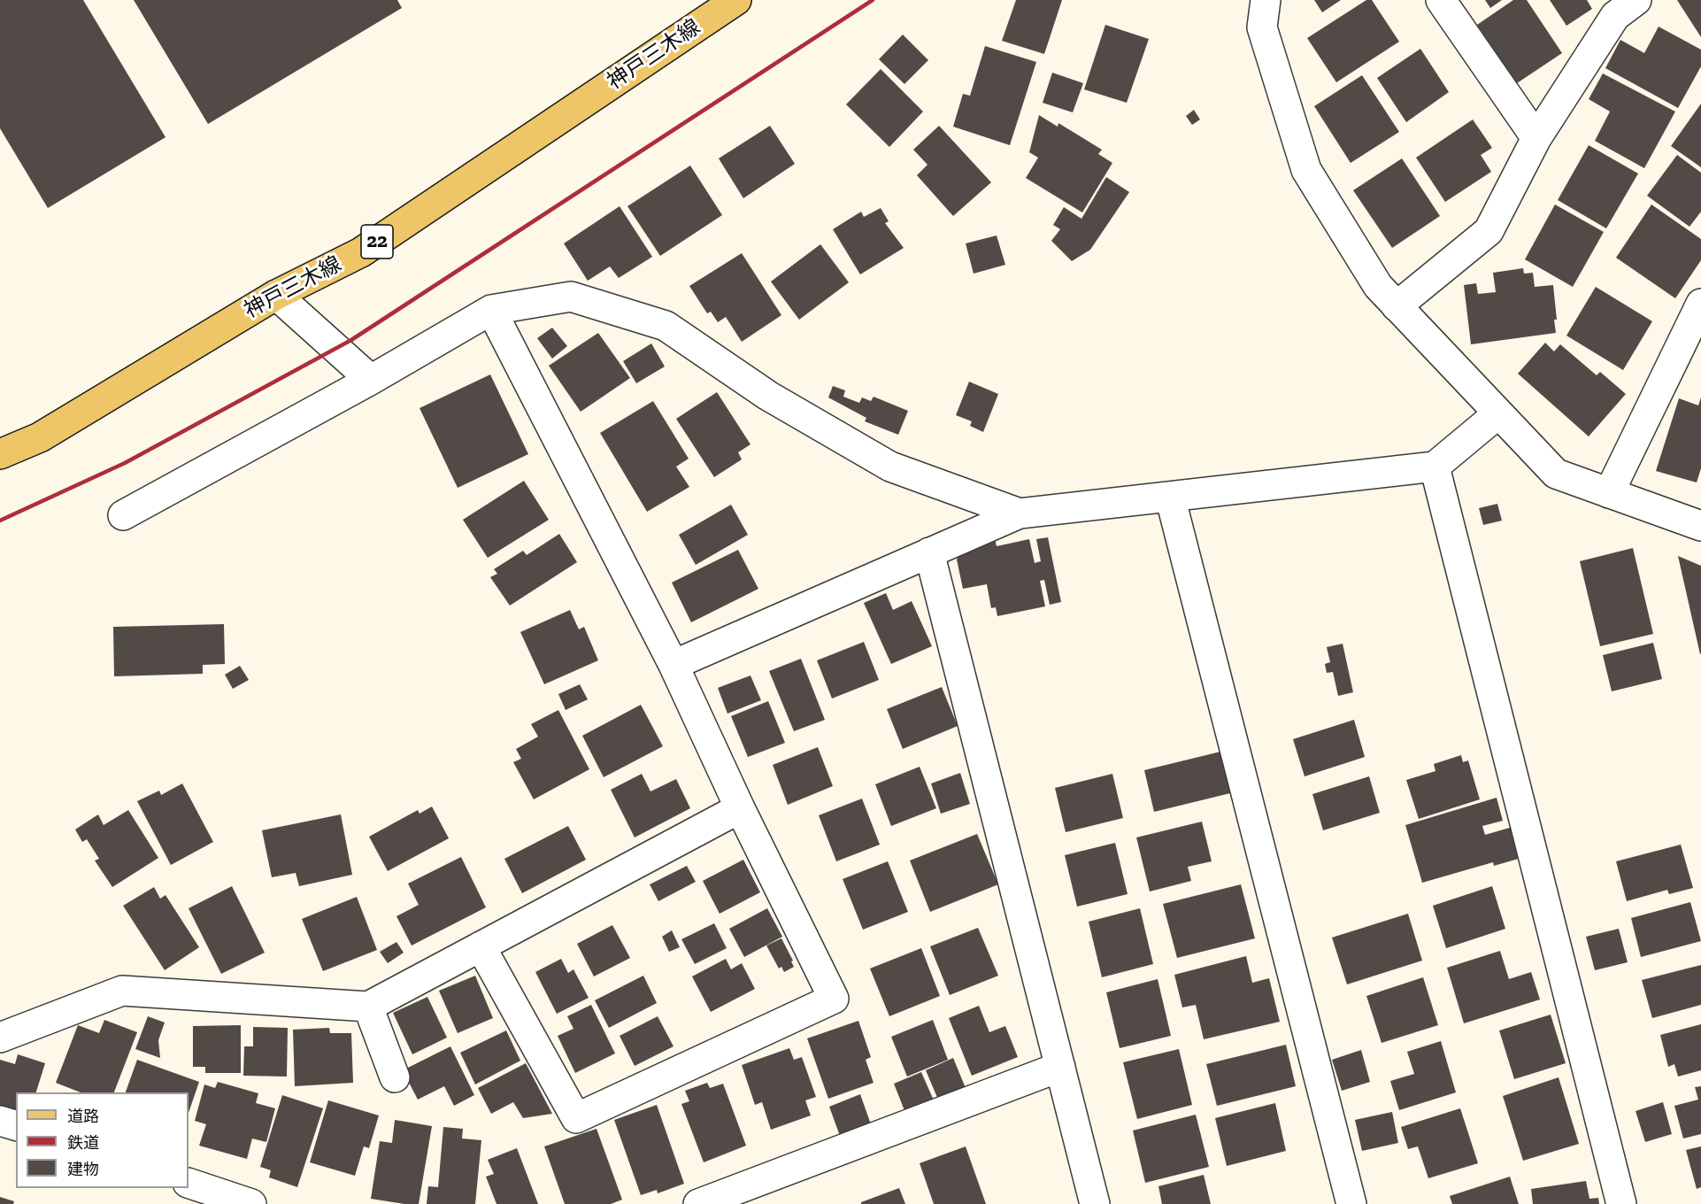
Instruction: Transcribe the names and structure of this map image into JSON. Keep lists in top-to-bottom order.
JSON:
{
  "streets": {
    "main road": ["神戸三木線", "22"]
  },
  "legend": ["道路", "鉄道", "建物"]
}
